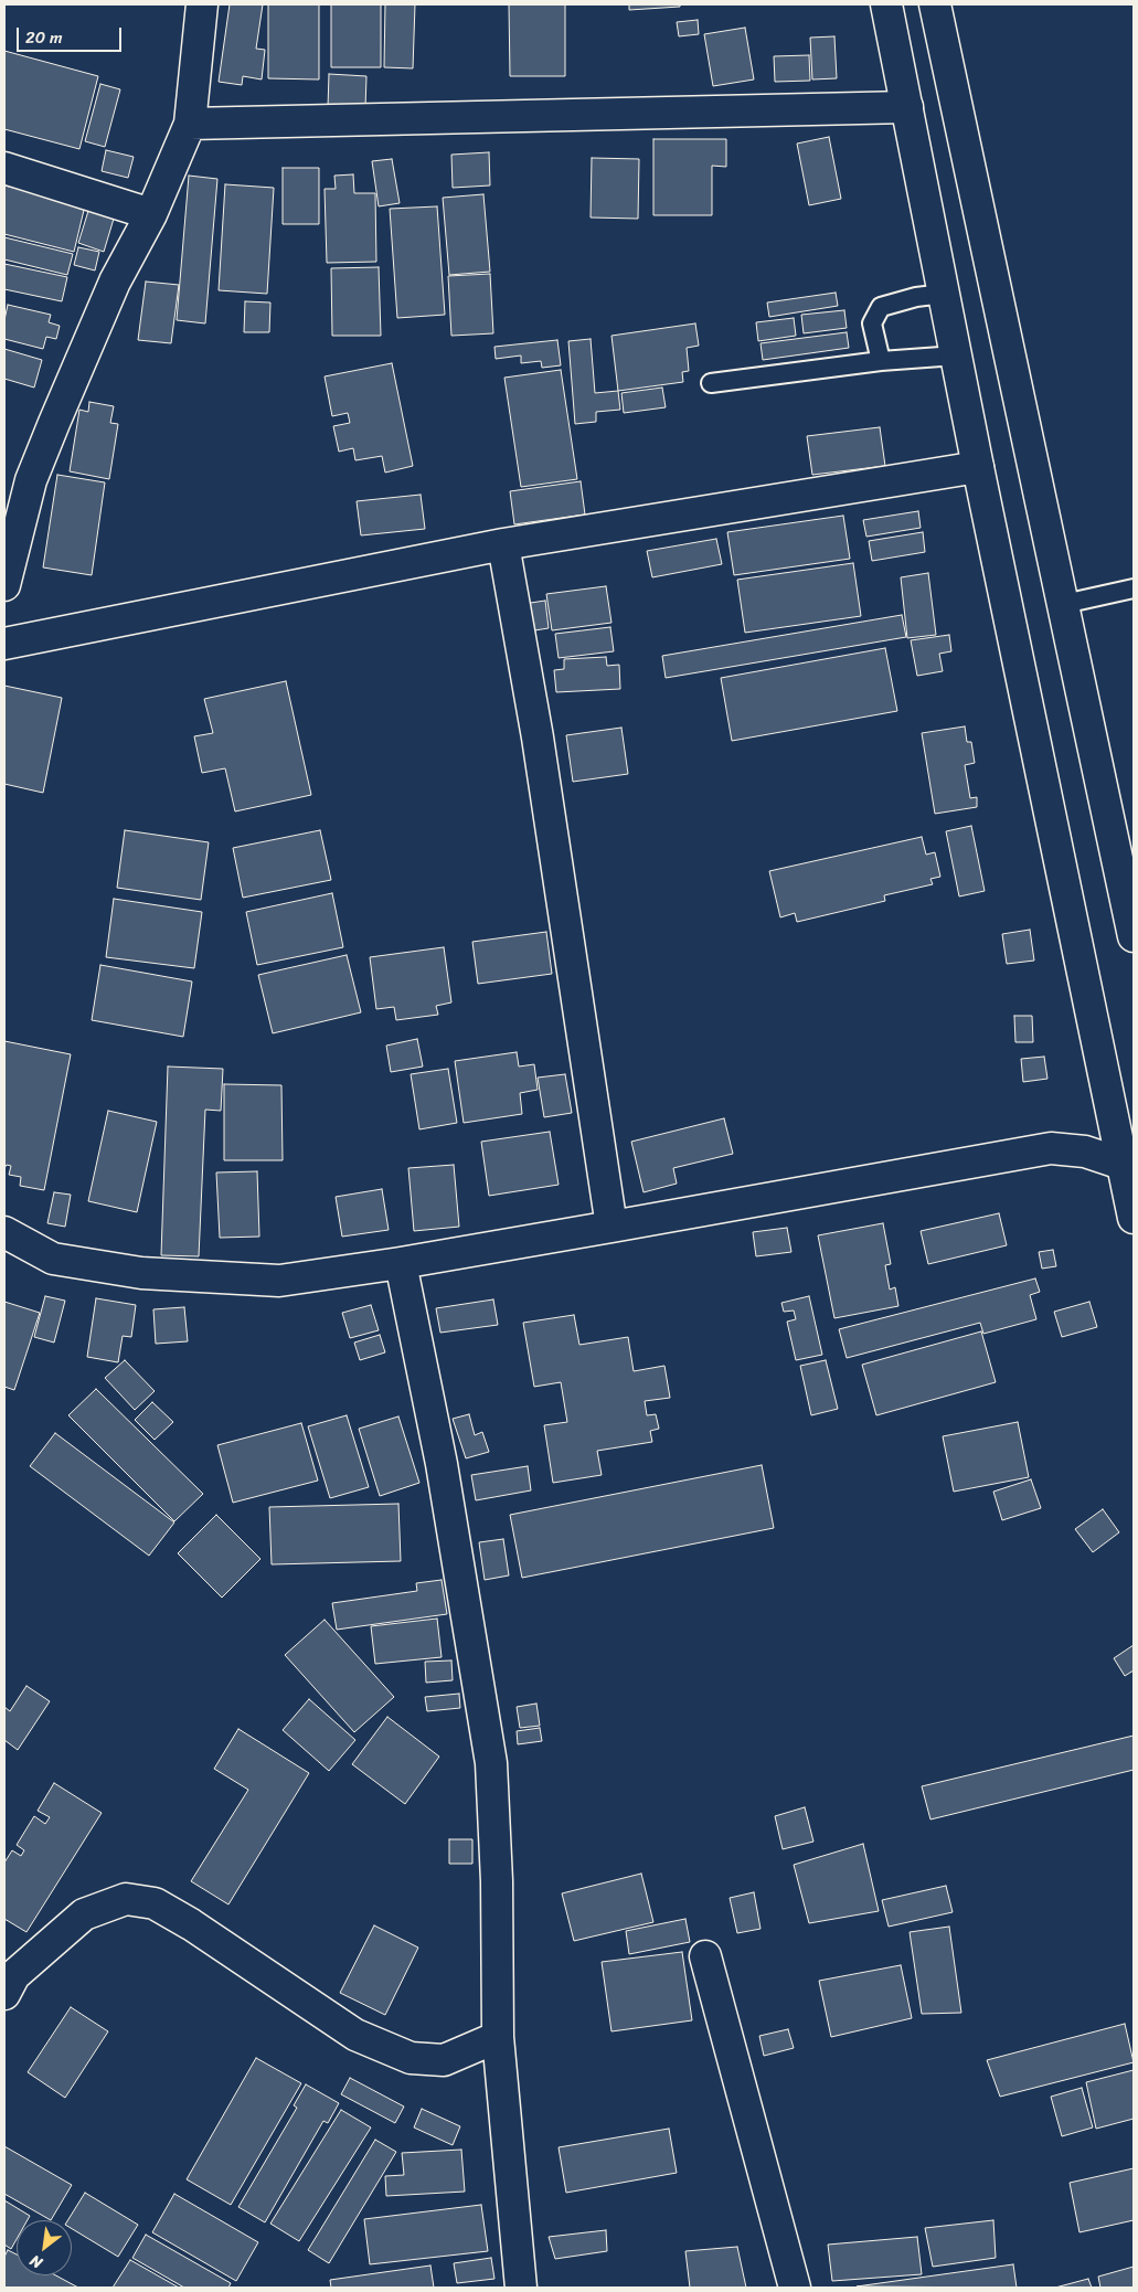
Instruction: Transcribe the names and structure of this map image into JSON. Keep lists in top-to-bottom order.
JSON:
{
  "scale_bar": "20 m",
  "north": "bottom left"
}
